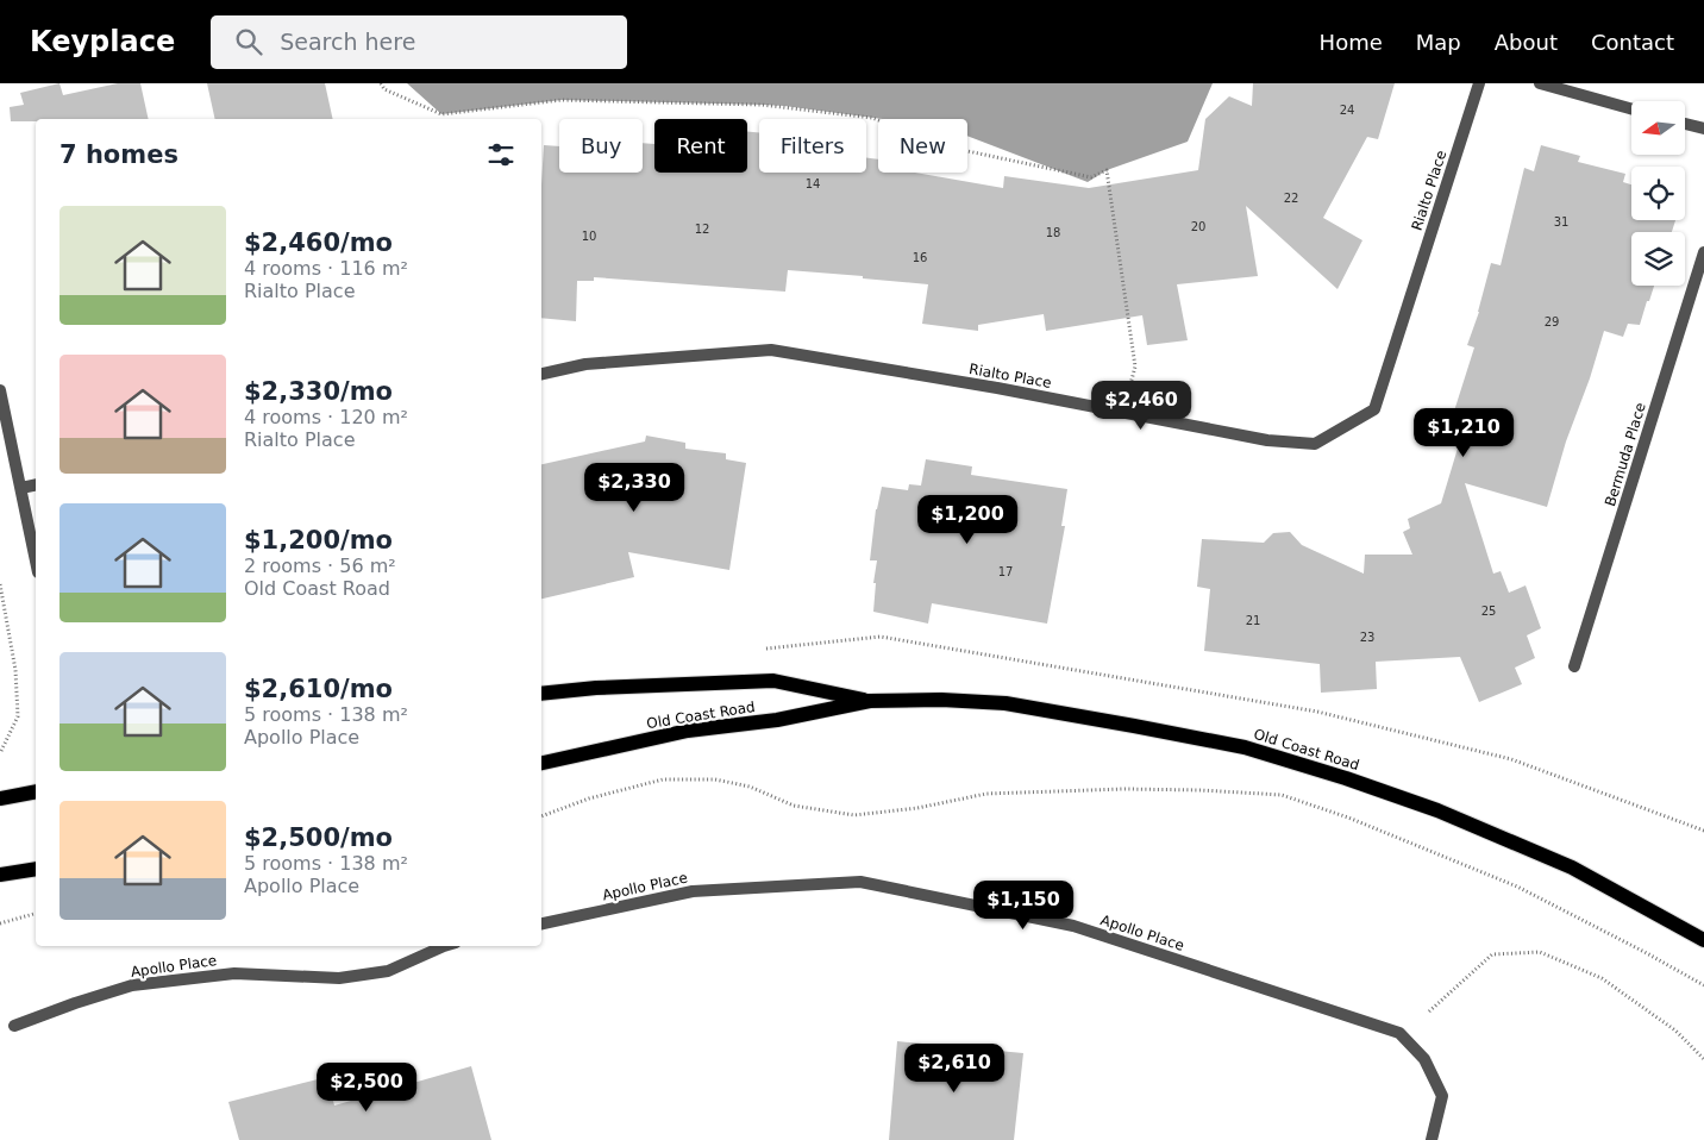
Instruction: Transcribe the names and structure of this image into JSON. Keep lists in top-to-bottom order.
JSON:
{
  "streets": {
    "main road": ["Old Coast Road"],
    "street": ["Rialto Place", "Bermuda Place", "Apollo Place"]
  },
  "house_numbers": [
    "24",
    "14",
    "22",
    "31",
    "20",
    "12",
    "18",
    "10",
    "16",
    "29",
    "17",
    "25",
    "21",
    "23"
  ],
  "north": "left",
  "page": {
    "header": "Keyplace",
    "search": "Search here",
    "nav": [
      "Home",
      "Map",
      "About",
      "Contact"
    ],
    "chip": [
      "Buy",
      "Rent",
      "Filters",
      "New"
    ],
    "heading": "7 homes",
    "list": [
      {
        "name": "$2,460/mo",
        "note": "4 rooms · 116 m² · Rialto Place"
      },
      {
        "name": "$2,330/mo",
        "note": "4 rooms · 120 m² · Rialto Place"
      },
      {
        "name": "$1,200/mo",
        "note": "2 rooms · 56 m² · Old Coast Road"
      },
      {
        "name": "$2,610/mo",
        "note": "5 rooms · 138 m² · Apollo Place"
      },
      {
        "name": "$2,500/mo",
        "note": "5 rooms · 138 m² · Apollo Place"
      }
    ],
    "price": [
      "$2,460",
      "$1,210",
      "$2,330",
      "$1,200",
      "$1,150",
      "$2,610",
      "$2,500"
    ]
  }
}
